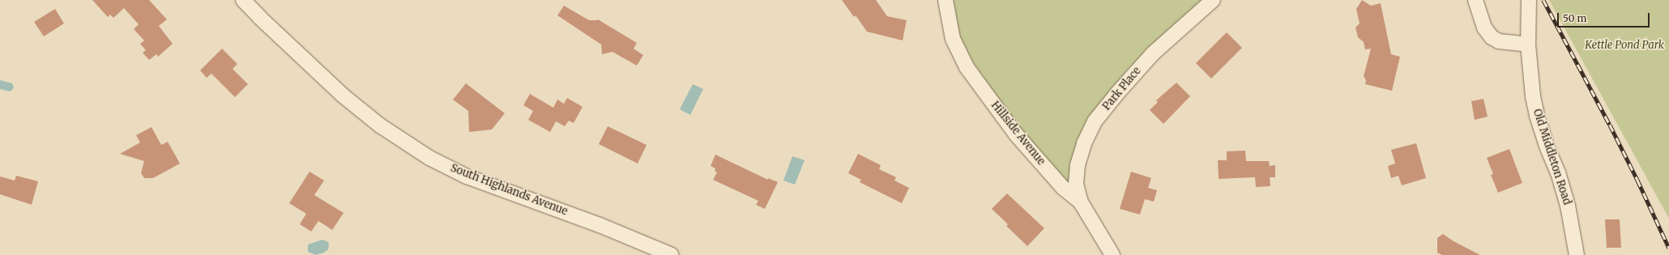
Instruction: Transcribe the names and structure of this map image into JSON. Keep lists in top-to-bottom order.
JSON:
{
  "streets": {
    "street": [
      "Park Place",
      "Hillside Avenue",
      "Old Middleton Road",
      "South Highlands Avenue"
    ]
  },
  "crossings": [
    ["Park Place", "Hillside Avenue"]
  ],
  "parks": ["Kettle Pond Park"],
  "scale_bar": "50 m"
}
